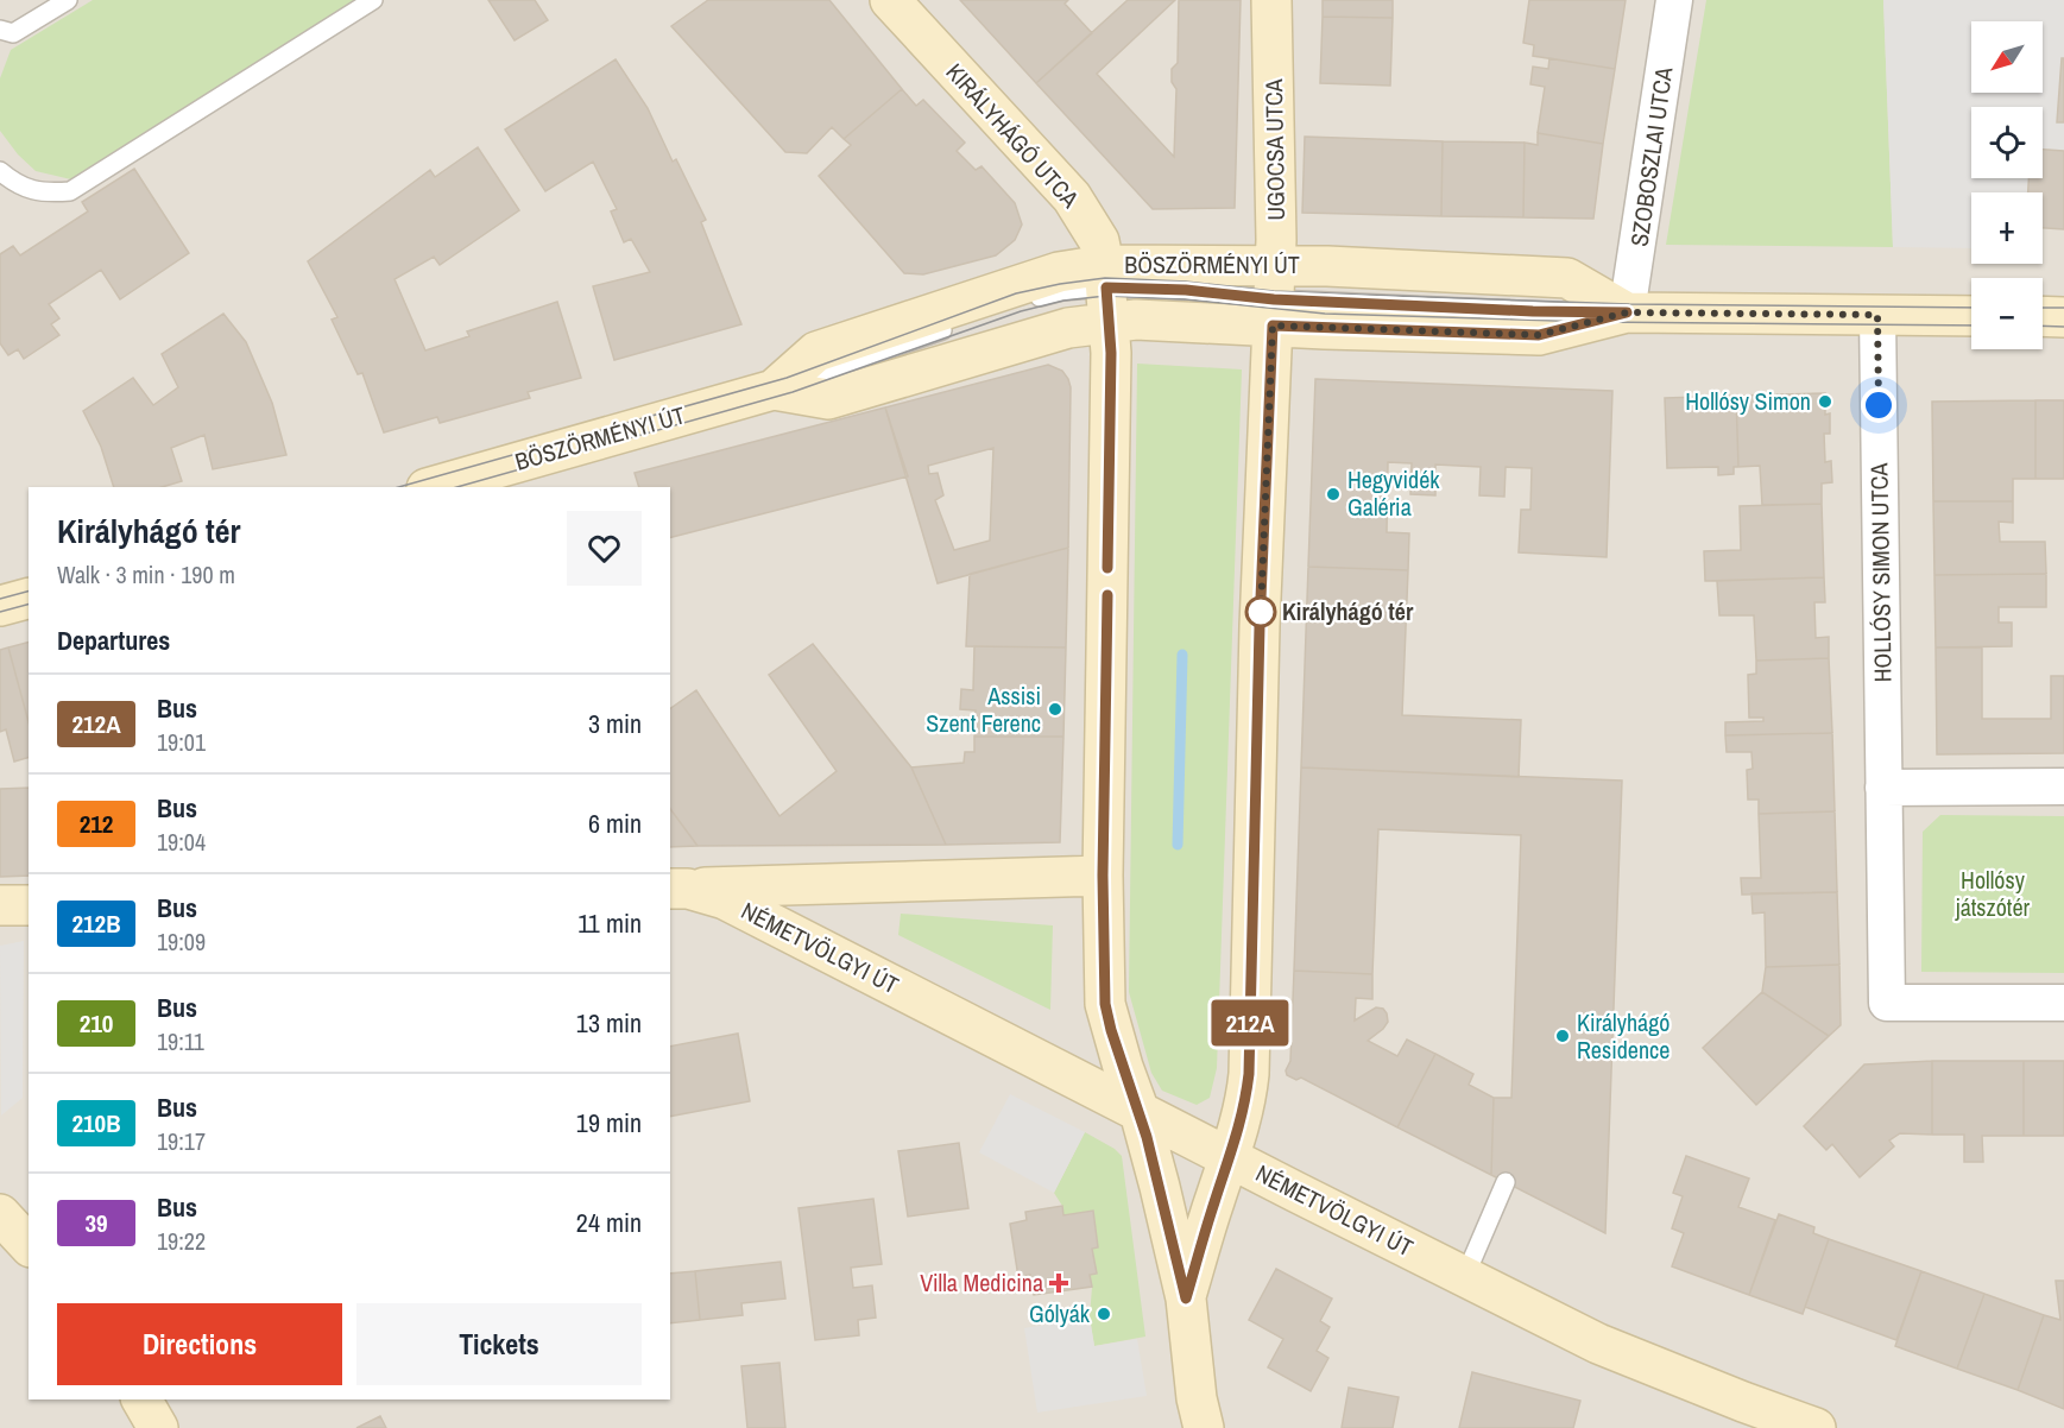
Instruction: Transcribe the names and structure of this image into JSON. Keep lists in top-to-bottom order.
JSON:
{
  "streets": {
    "street": [
      "KIRÁLYHÁGÓ UTCA",
      "UGOCSA UTCA",
      "SZOBOSZLAI UTCA",
      "BÖSZÖRMÉNYI ÚT",
      "HOLLÓSY SIMON UTCA",
      "NÉMETVÖLGYI ÚT"
    ]
  },
  "crossings": [
    ["KIRÁLYHÁGÓ UTCA", "BÖSZÖRMÉNYI ÚT"],
    ["UGOCSA UTCA", "BÖSZÖRMÉNYI ÚT"],
    ["SZOBOSZLAI UTCA", "BÖSZÖRMÉNYI ÚT"],
    ["BÖSZÖRMÉNYI ÚT", "HOLLÓSY SIMON UTCA"]
  ],
  "parks": ["Hollósy játszótér"],
  "places": {
    "other": [
      "Hollósy Simon",
      "Hegyvidék Galéria",
      "Királyhágó tér",
      "Assisi Szent Ferenc",
      "Királyhágó Residence",
      "Gólyák"
    ],
    "health": ["Villa Medicina"]
  },
  "lines": ["bus line 212A"],
  "north": "bottom left",
  "page": {
    "on_map": "212A",
    "map_buttons": ["+", "−"],
    "heading": [
      ["Királyhágó tér", "Walk · 3 min · 190 m"],
      "Departures"
    ],
    "list": [
      {
        "mark": "212A",
        "name": "Bus",
        "note": "19:01",
        "value": "3 min"
      },
      {
        "mark": "212",
        "name": "Bus",
        "note": "19:04",
        "value": "6 min"
      },
      {
        "mark": "212B",
        "name": "Bus",
        "note": "19:09",
        "value": "11 min"
      },
      {
        "mark": "210",
        "name": "Bus",
        "note": "19:11",
        "value": "13 min"
      },
      {
        "mark": "210B",
        "name": "Bus",
        "note": "19:17",
        "value": "19 min"
      },
      {
        "mark": "39",
        "name": "Bus",
        "note": "19:22",
        "value": "24 min"
      }
    ],
    "buttons": ["Directions", "Tickets"]
  }
}
